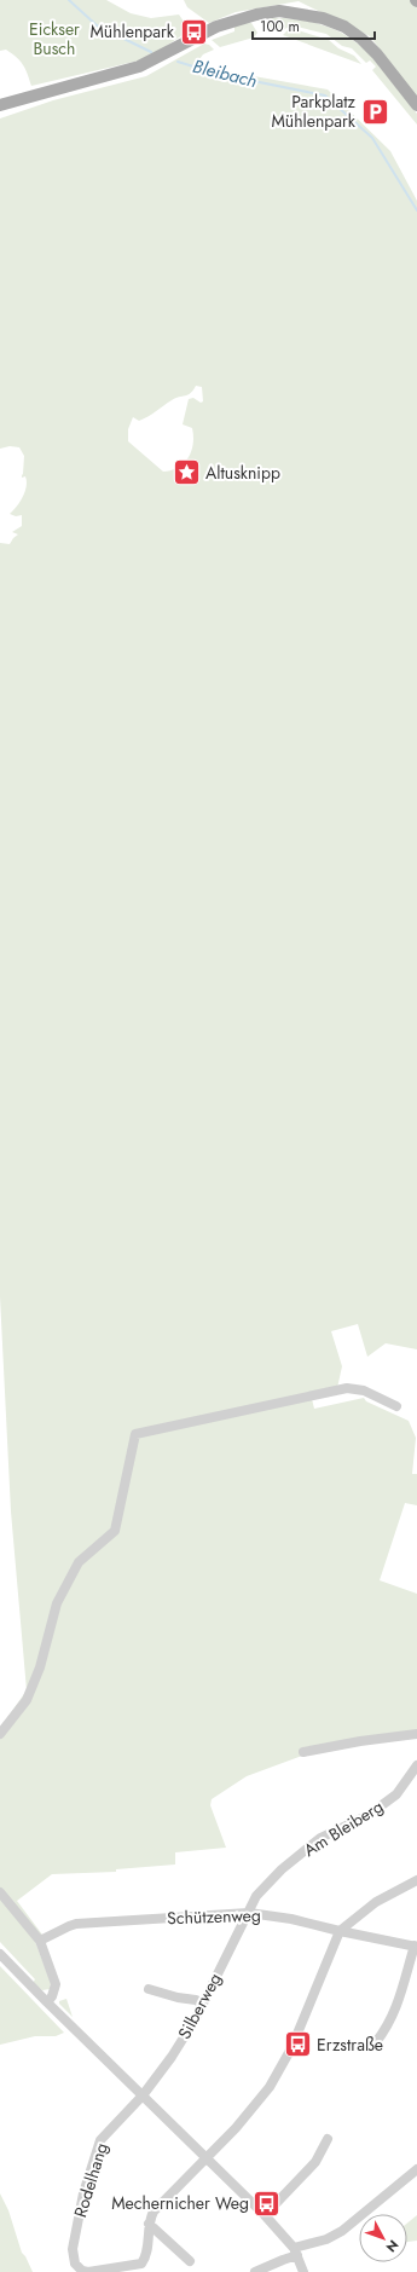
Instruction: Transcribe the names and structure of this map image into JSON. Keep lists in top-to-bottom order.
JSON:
{
  "streets": {
    "street": [
      "Am Bleiberg",
      "Schützenweg",
      "Silberweg",
      "Rodelhang"
    ]
  },
  "crossings": [
    ["Am Bleiberg", "Schützenweg"],
    ["Am Bleiberg", "Silberweg"],
    ["Schützenweg", "Silberweg"],
    ["Silberweg", "Rodelhang"]
  ],
  "water": ["Bleibach"],
  "parks": ["Eickser Busch"],
  "places": {
    "bus stop": ["Mühlenpark", "Erzstraße", "Mechernicher Weg"],
    "parking": ["Parkplatz Mühlenpark"],
    "place": ["Altusknipp"]
  },
  "scale_bar": "100 m",
  "north": "bottom right"
}
